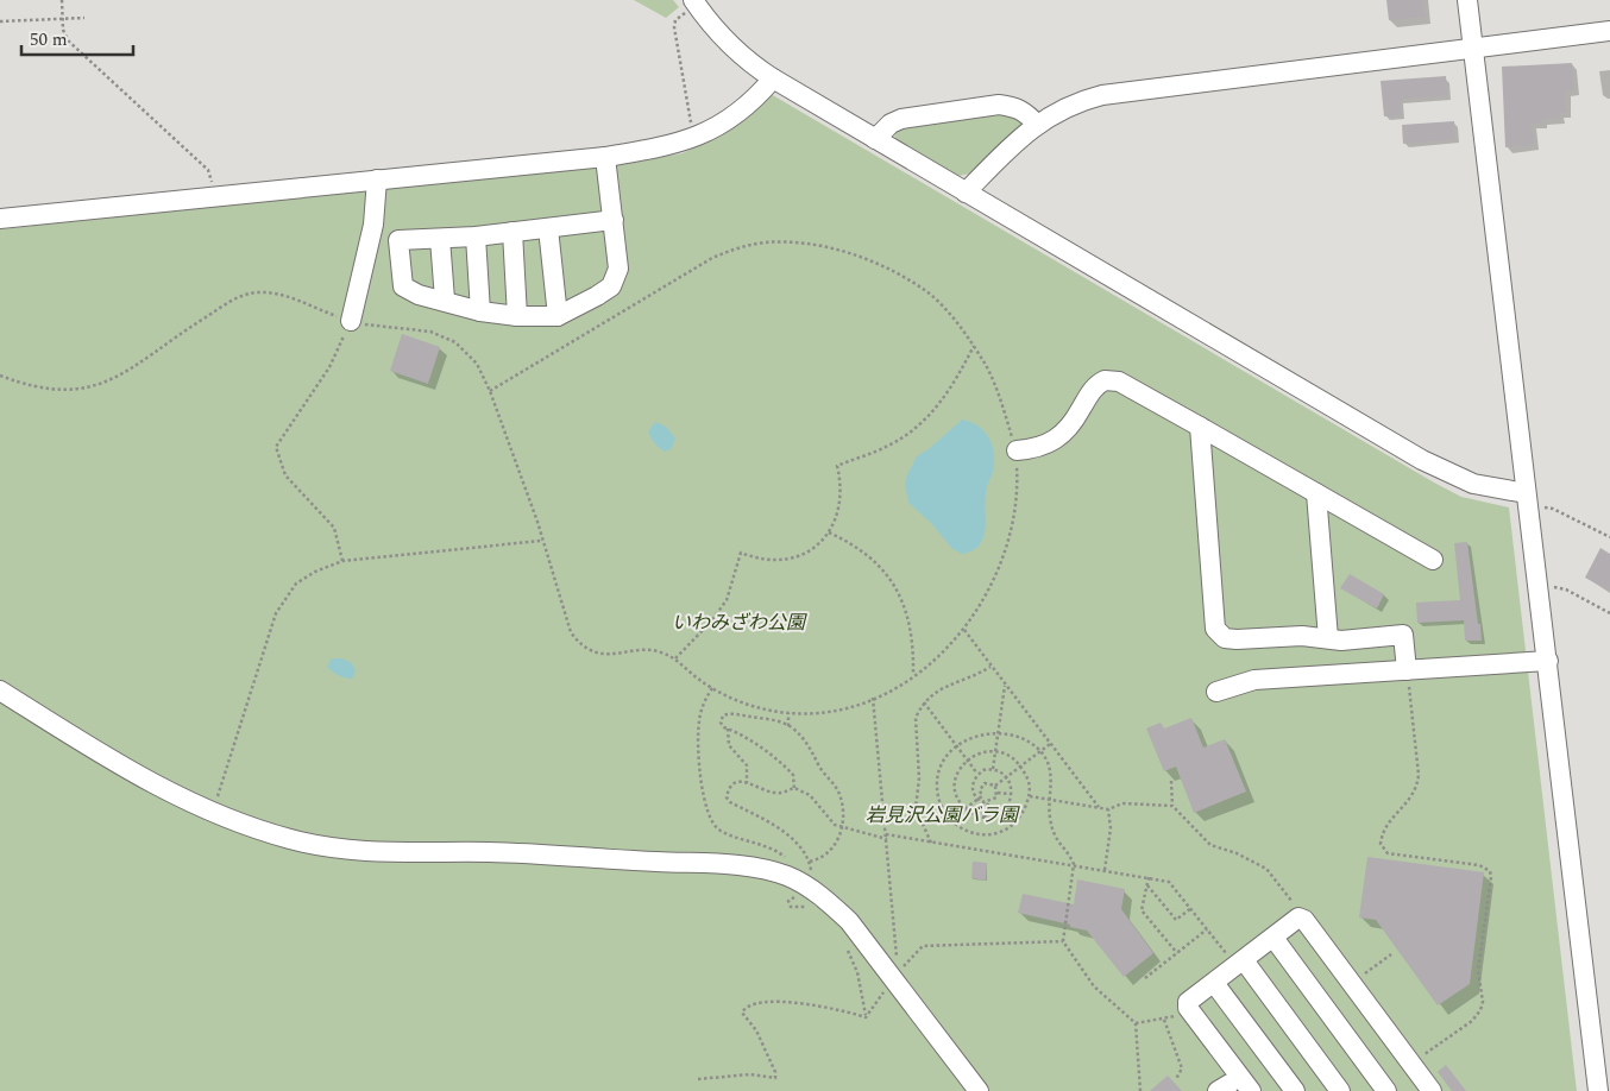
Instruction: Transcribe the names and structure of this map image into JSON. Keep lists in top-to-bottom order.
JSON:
{
  "parks": ["いわみざわ公園", "岩見沢公園バラ園"],
  "scale_bar": "50 m"
}
